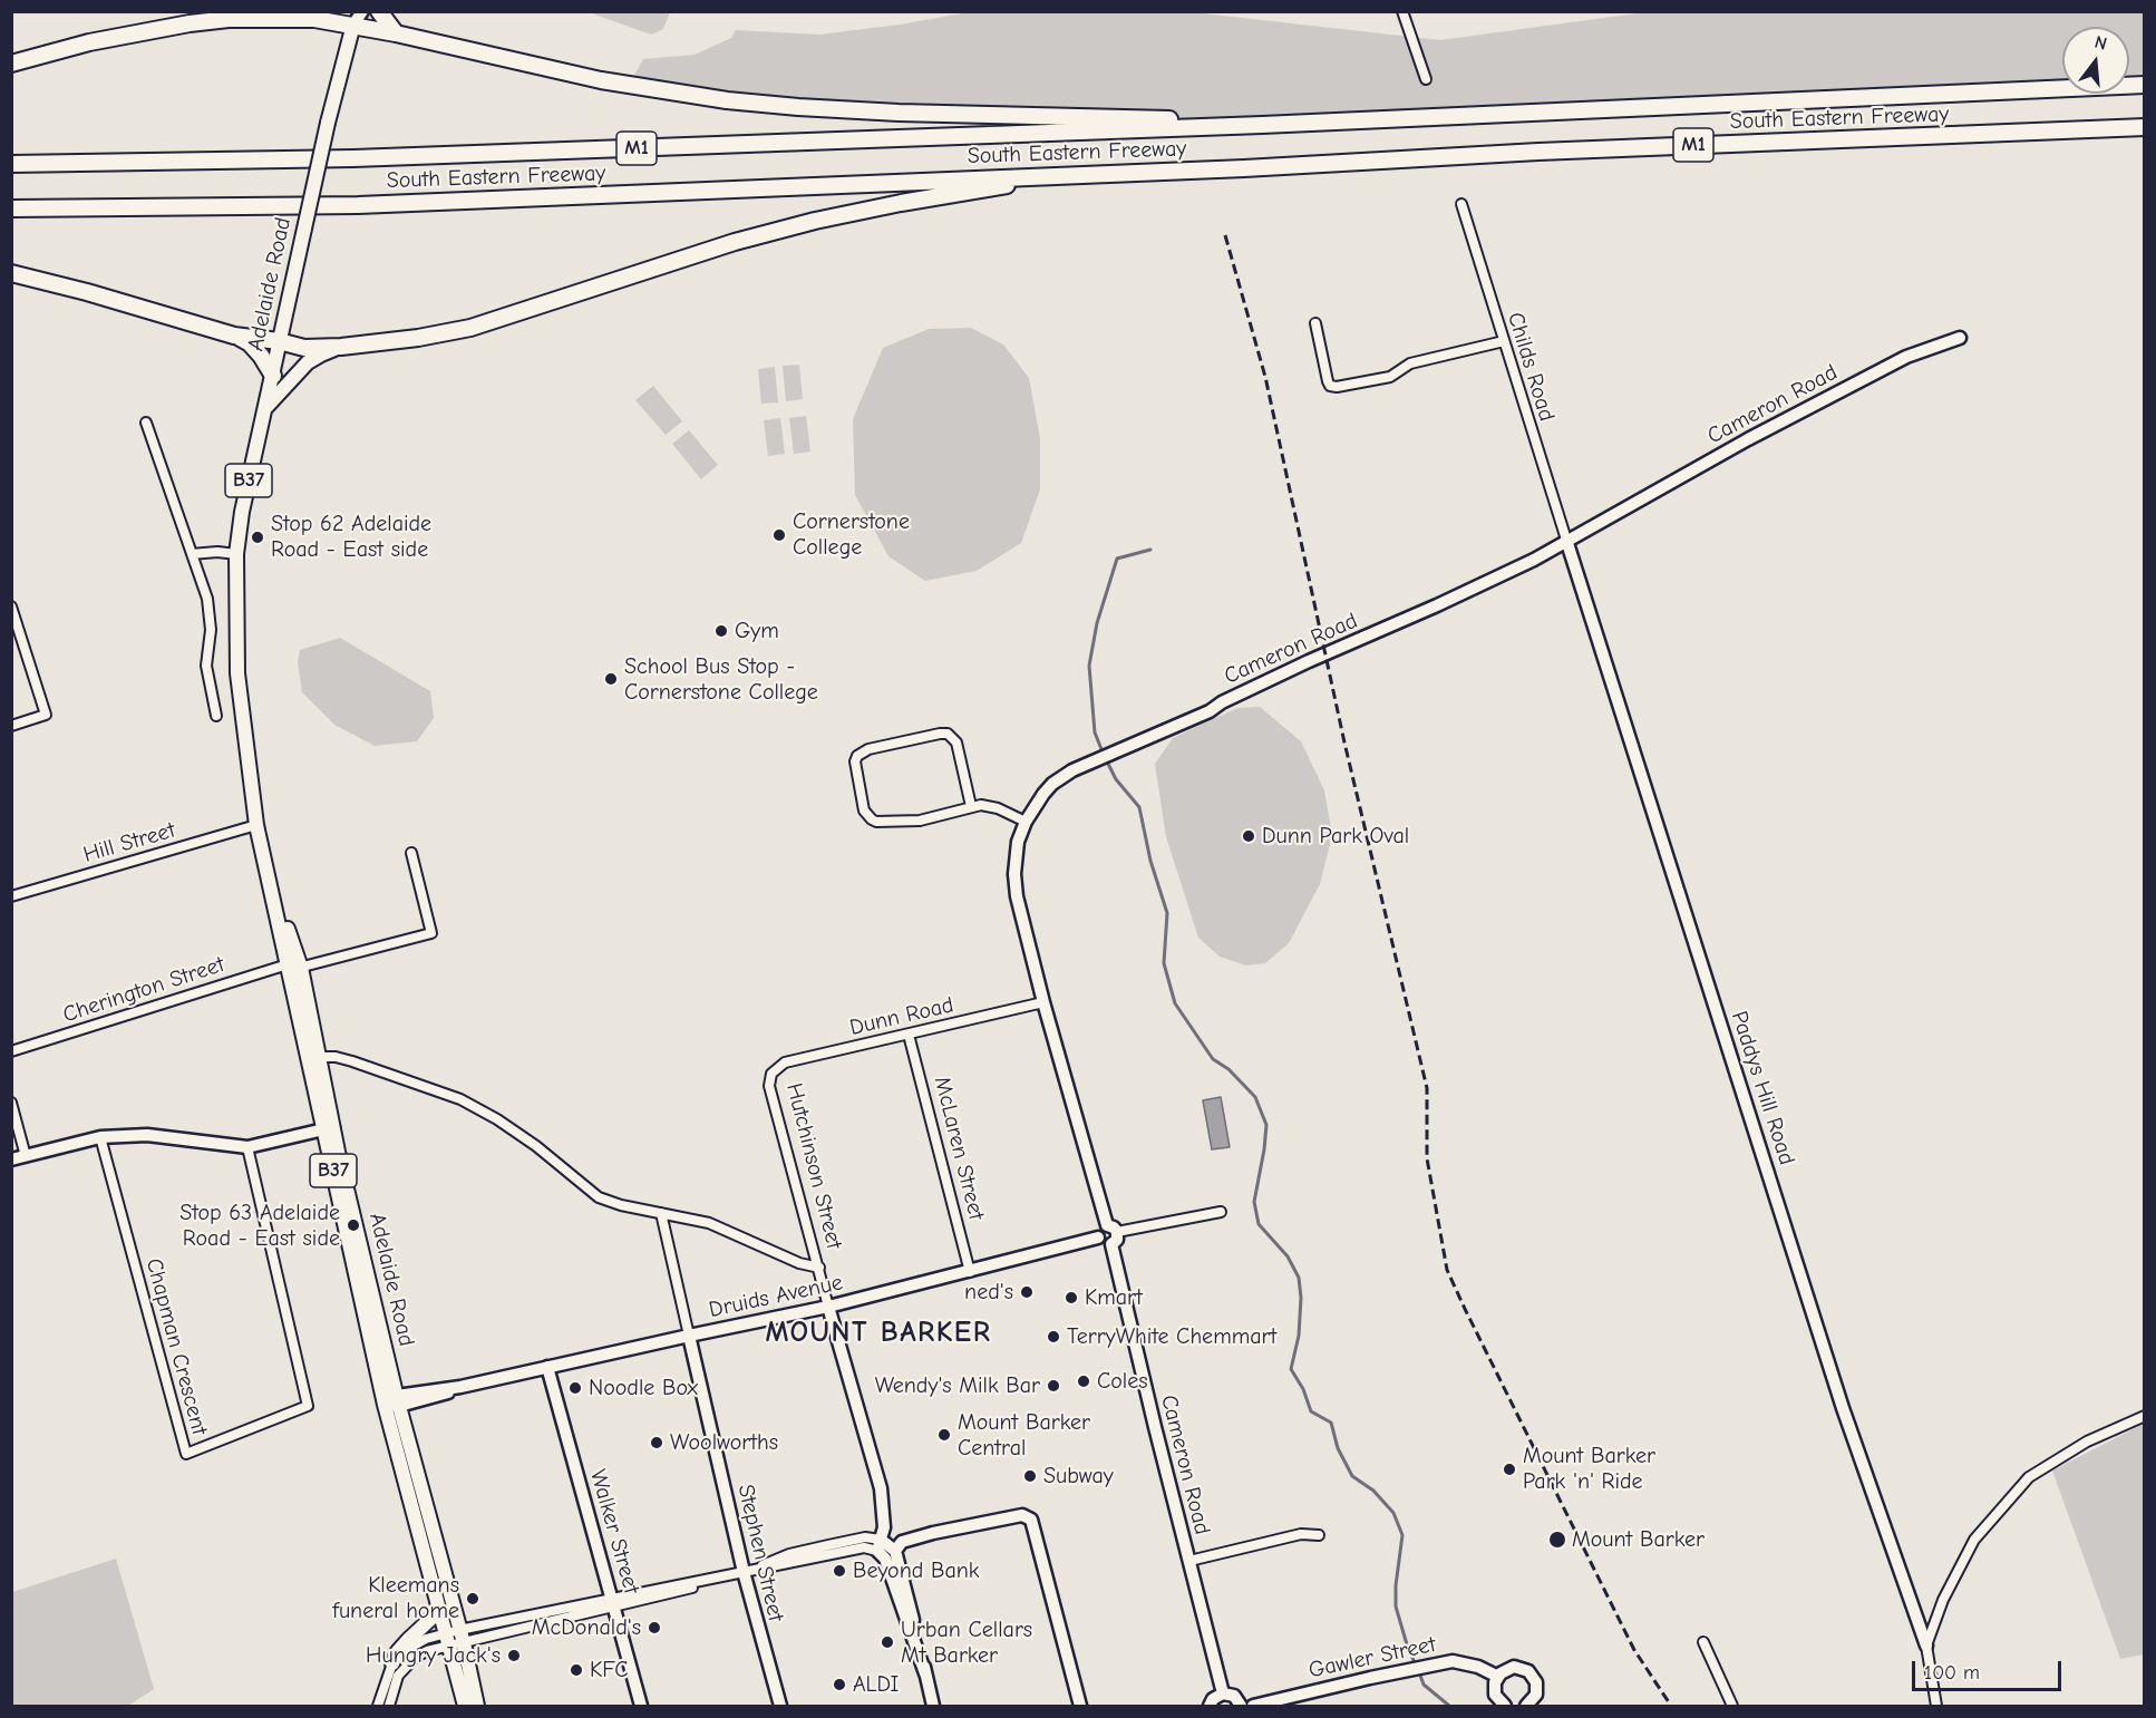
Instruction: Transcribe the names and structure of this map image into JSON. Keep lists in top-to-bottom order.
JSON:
{
  "streets": {
    "highway": ["South Eastern Freeway", "M1"],
    "main road": ["Adelaide Road", "B37"],
    "street": [
      "Childs Road",
      "Cameron Road",
      "Hill Street",
      "Cherington Street",
      "Dunn Road",
      "Paddys Hill Road",
      "McLaren Street",
      "Hutchinson Street",
      "Druids Avenue",
      "Chapman Crescent",
      "Walker Street",
      "Stephen Street",
      "Gawler Street"
    ]
  },
  "crossings": [
    ["Adelaide Road", "Hill Street"],
    ["Adelaide Road", "Cherington Street"],
    ["Adelaide Road", "Druids Avenue"],
    ["Childs Road", "Cameron Road"],
    ["Childs Road", "Paddys Hill Road"],
    ["Cameron Road", "Dunn Road"],
    ["Cameron Road", "Paddys Hill Road"],
    ["Cameron Road", "Druids Avenue"],
    ["Dunn Road", "McLaren Street"],
    ["Dunn Road", "Hutchinson Street"],
    ["McLaren Street", "Druids Avenue"],
    ["Hutchinson Street", "Druids Avenue"],
    ["Druids Avenue", "Walker Street"],
    ["Druids Avenue", "Stephen Street"]
  ],
  "districts": ["MOUNT BARKER"],
  "places": [
    "Cornerstone College",
    "Stop 62 Adelaide Road - East side",
    "Gym",
    "School Bus Stop - Cornerstone College",
    "Dunn Park Oval",
    "Stop 63 Adelaide Road - East side",
    "ned's",
    "Kmart",
    "TerryWhite Chemmart",
    "Coles",
    "Wendy's Milk Bar",
    "Noodle Box",
    "Mount Barker Central",
    "Woolworths",
    "Mount Barker Park 'n' Ride",
    "Subway",
    "Mount Barker",
    "Beyond Bank",
    "Kleemans funeral home",
    "McDonald's",
    "Urban Cellars Mt Barker",
    "Hungry Jack's",
    "KFC",
    "ALDI"
  ],
  "scale_bar": "100 m",
  "north": "top"
}
